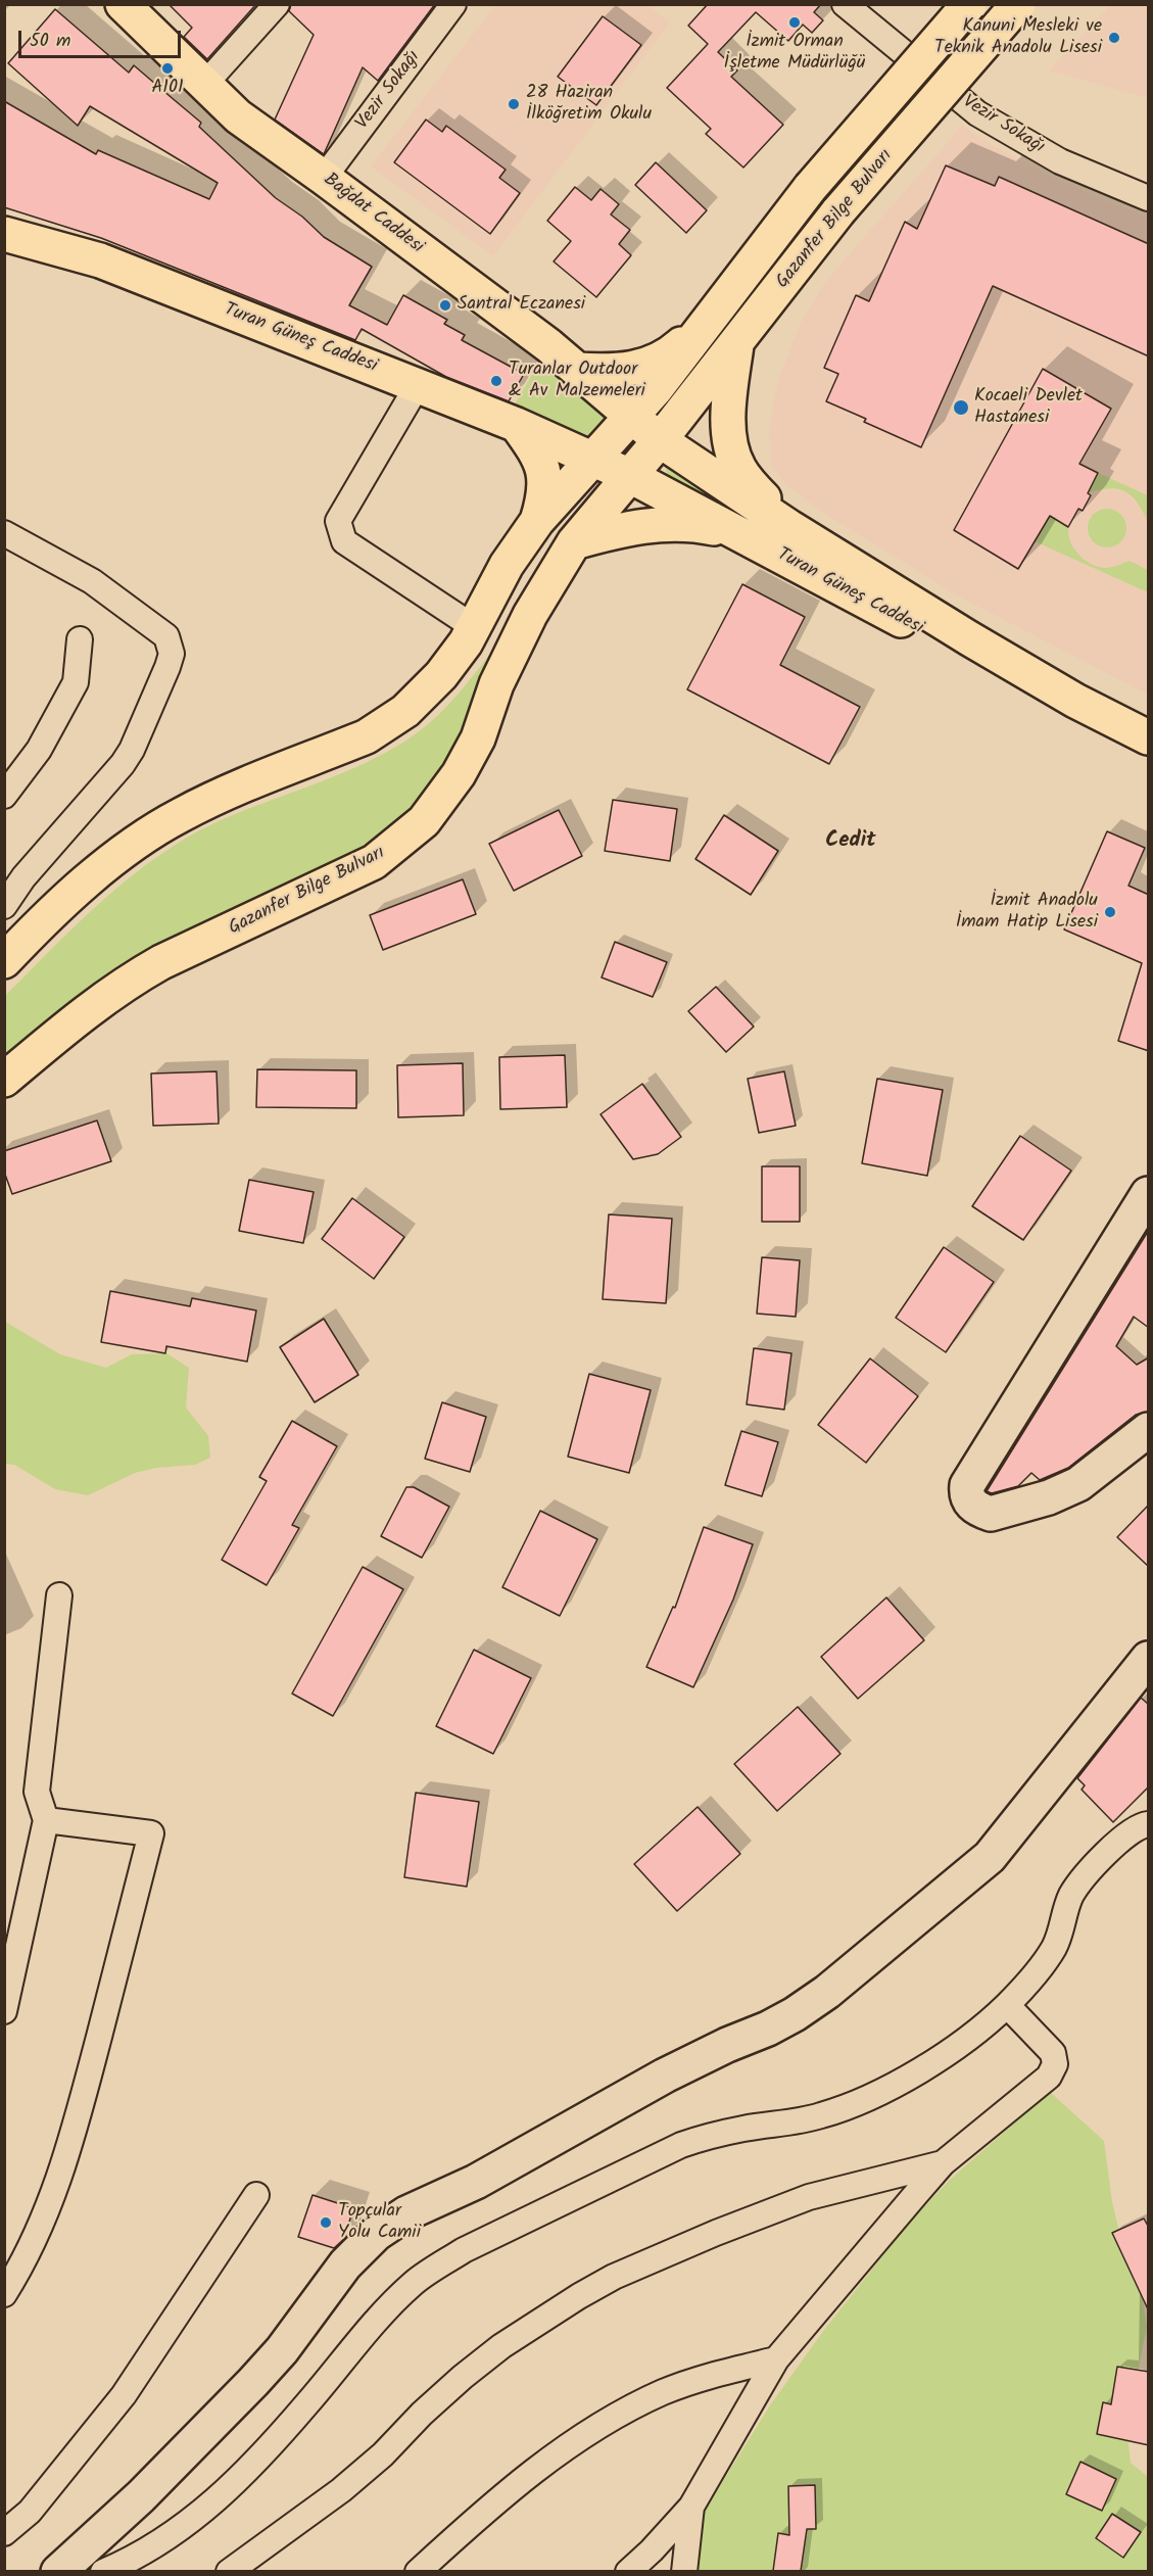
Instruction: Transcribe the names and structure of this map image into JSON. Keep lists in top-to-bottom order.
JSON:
{
  "streets": {
    "main road": ["Bağdat Caddesi", "Gazanfer Bilge Bulvarı", "Turan Güneş Caddesi"],
    "street": ["Vezir Sokağı"]
  },
  "crossings": [
    ["Vezir Sokağı", "Bağdat Caddesi"],
    ["Bağdat Caddesi", "Gazanfer Bilge Bulvarı"],
    ["Bağdat Caddesi", "Turan Güneş Caddesi"],
    ["Gazanfer Bilge Bulvarı", "Turan Güneş Caddesi"]
  ],
  "districts": ["Cedit"],
  "places": [
    "İzmit Orman İşletme Müdürlüğü",
    "Kanuni Mesleki ve Teknik Anadolu Lisesi",
    "A101",
    "28 Haziran İlköğretim Okulu",
    "Santral Eczanesi",
    "Turanlar Outdoor & Av Malzemeleri",
    "Kocaeli Devlet Hastanesi",
    "İzmit Anadolu İmam Hatip Lisesi",
    "Topçular Yolu Camii"
  ],
  "scale_bar": "50 m"
}
